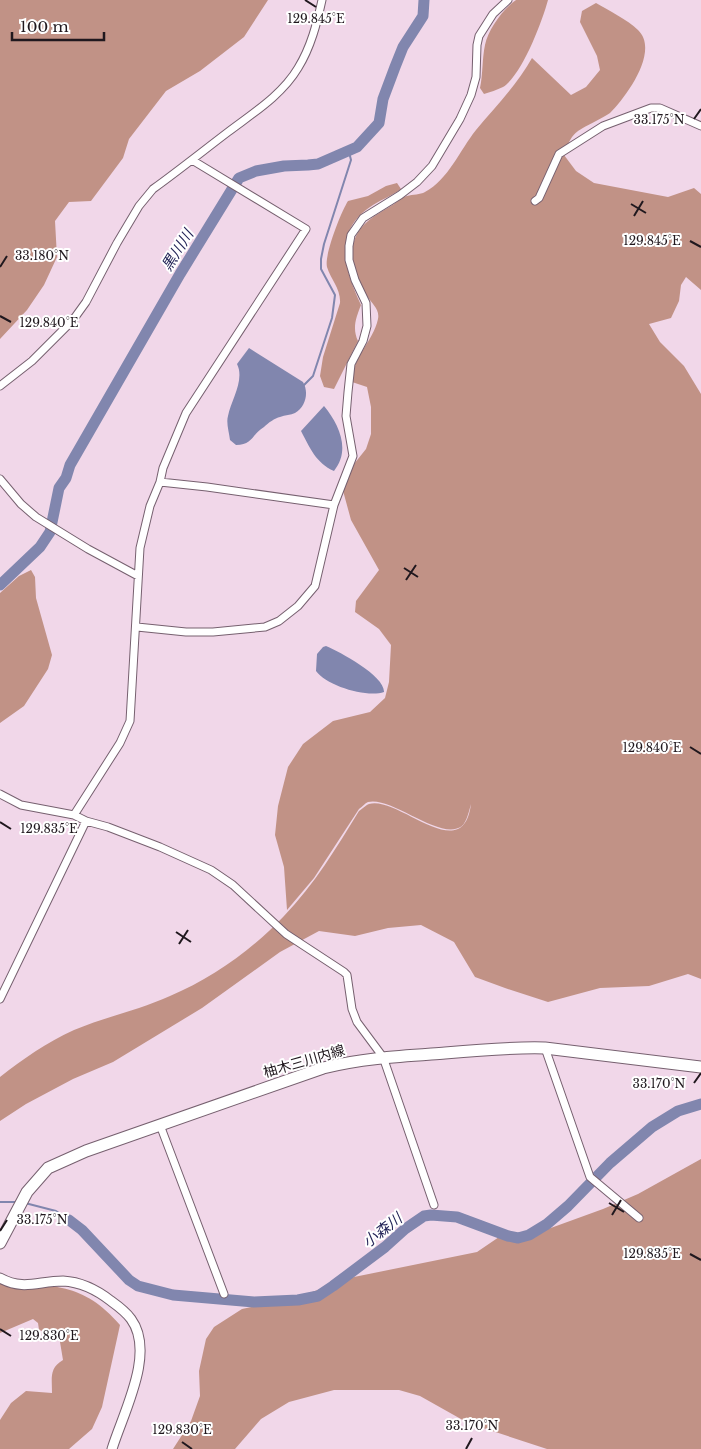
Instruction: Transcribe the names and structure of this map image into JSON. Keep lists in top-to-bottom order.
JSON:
{
  "streets": {
    "main road": ["柚木三川内線"]
  },
  "water": ["黒川川", "小森川"],
  "scale_bar": "100 m",
  "coordinates": [
    "129.845°E",
    "33.175°N",
    "33.180°N",
    "129.840°E",
    "129.835°E",
    "33.170°N",
    "129.830°E"
  ]
}
